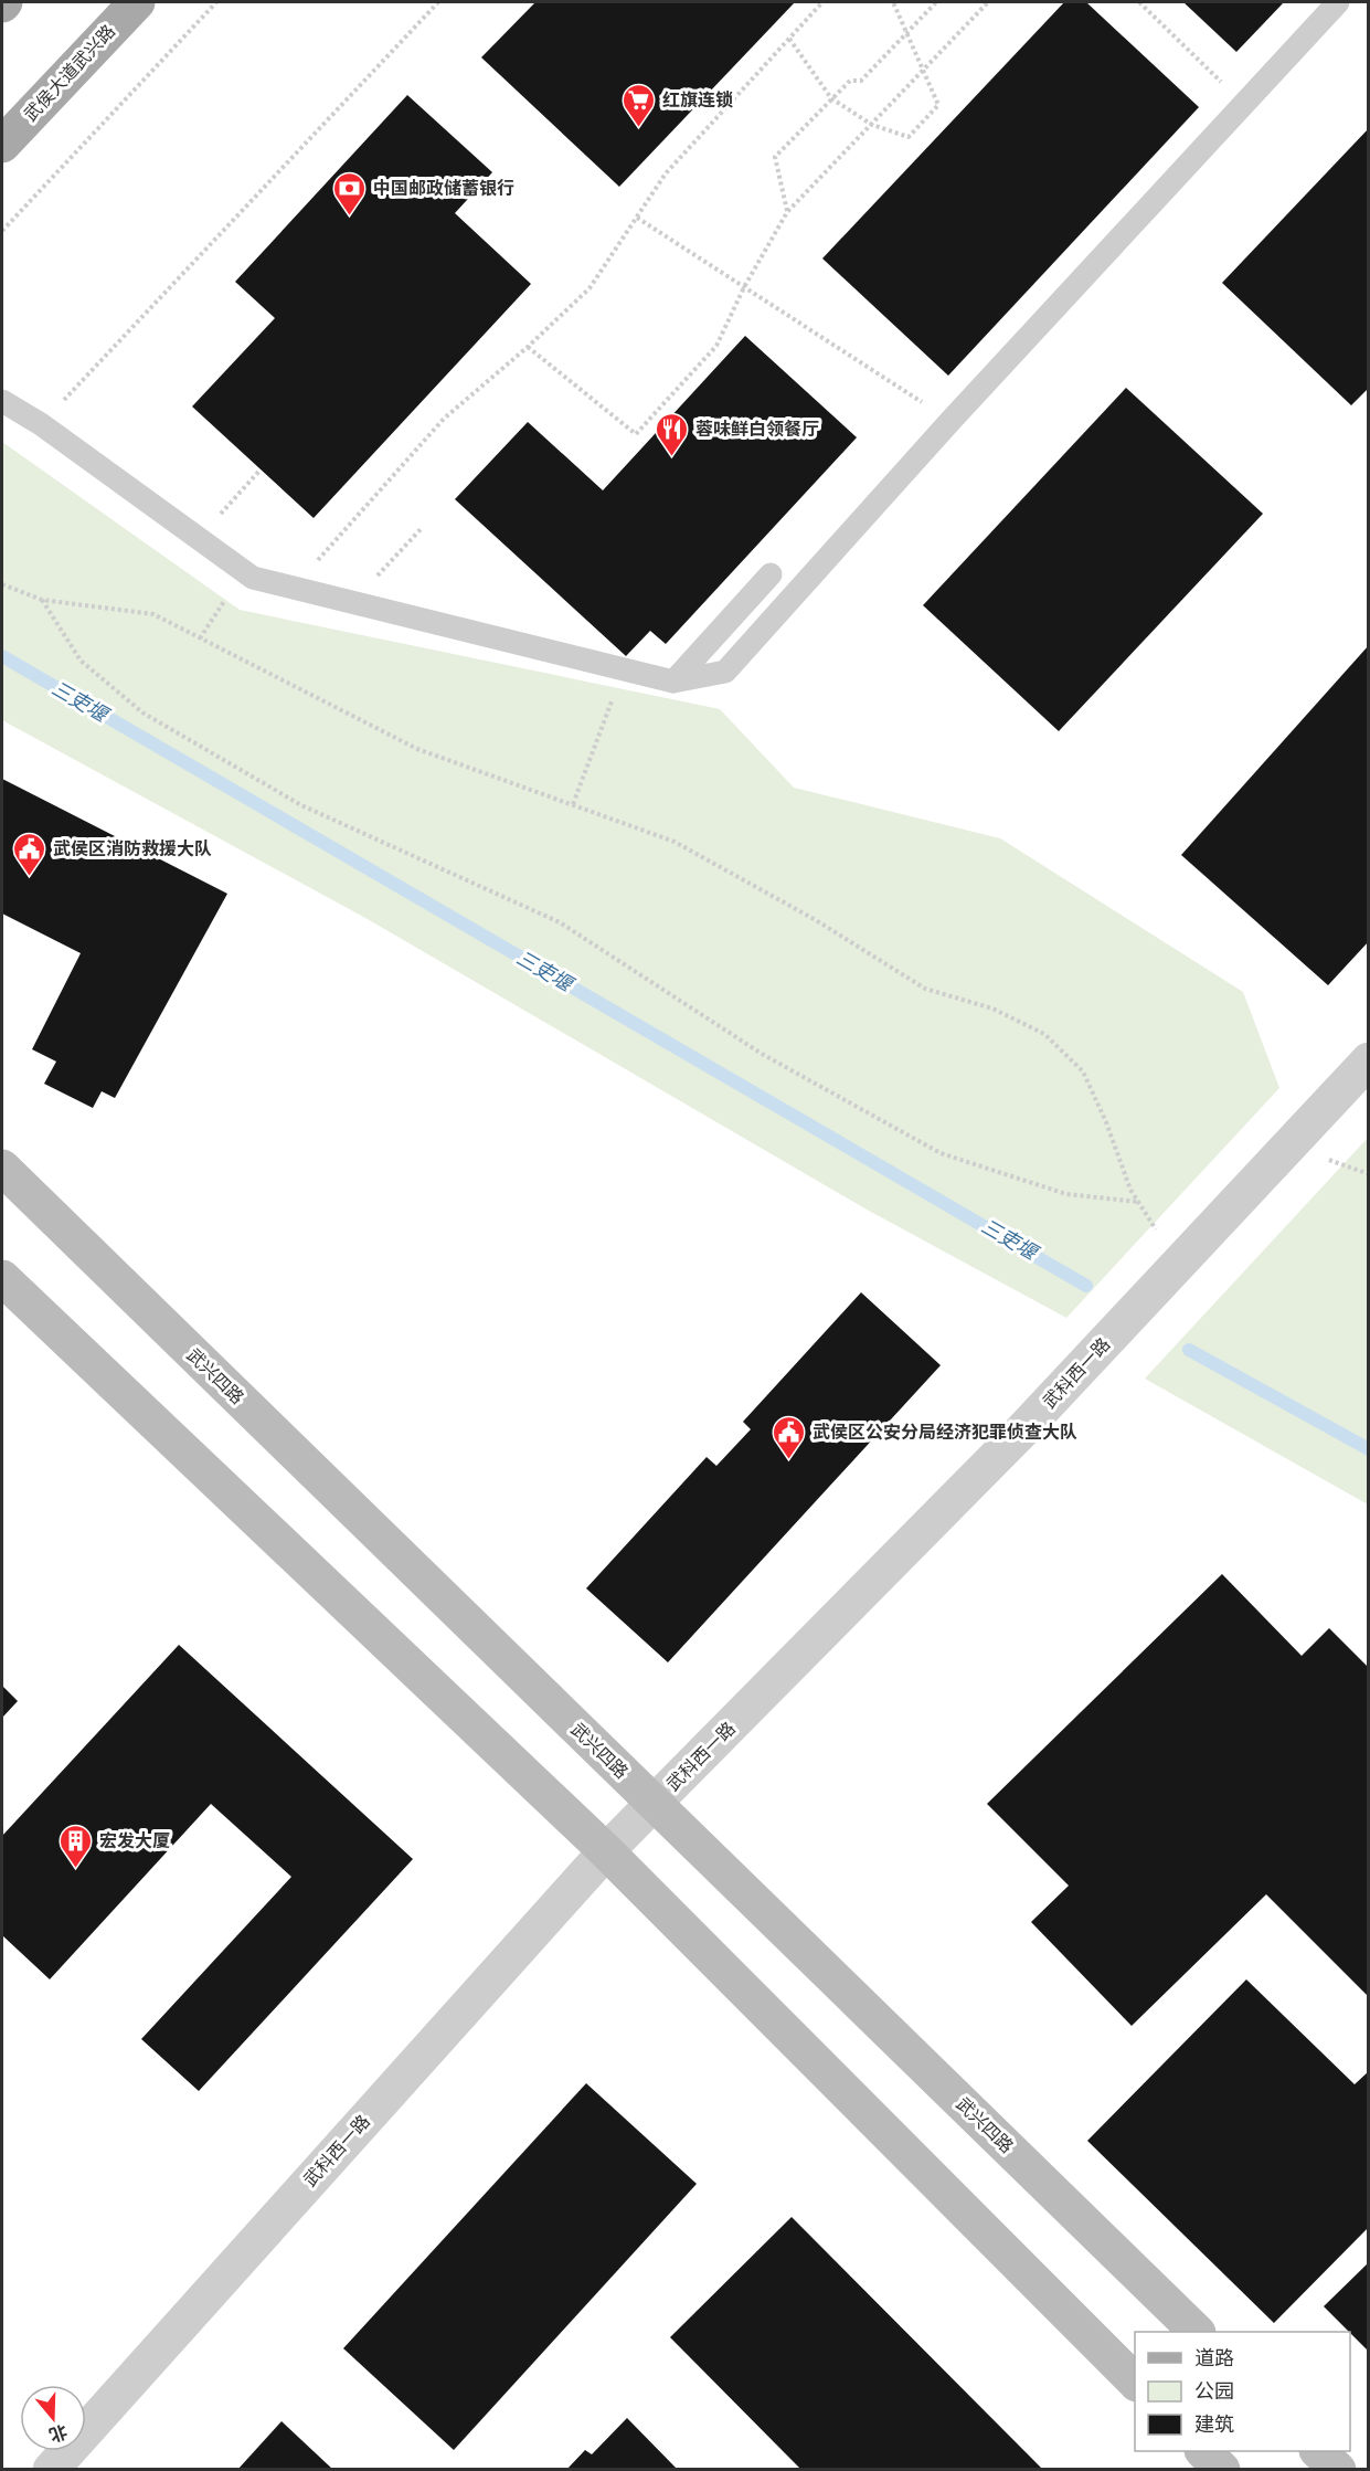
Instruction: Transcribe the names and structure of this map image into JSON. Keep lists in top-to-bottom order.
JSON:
{
  "streets": {
    "main road": ["武侯大道武兴路", "武兴四路"],
    "street": ["武科西一路"]
  },
  "crossings": [
    ["武科西一路", "武兴四路"]
  ],
  "water": ["三吏堰"],
  "places": {
    "supermarket": ["红旗连锁"],
    "bank": ["中国邮政储蓄银行"],
    "restaurant": ["蓉味鲜白领餐厅"],
    "public building": ["武侯区消防救援大队", "武侯区公安分局经济犯罪侦查大队"],
    "building": ["宏发大厦"]
  },
  "legend": ["道路", "公园", "建筑"],
  "north": "bottom"
}
